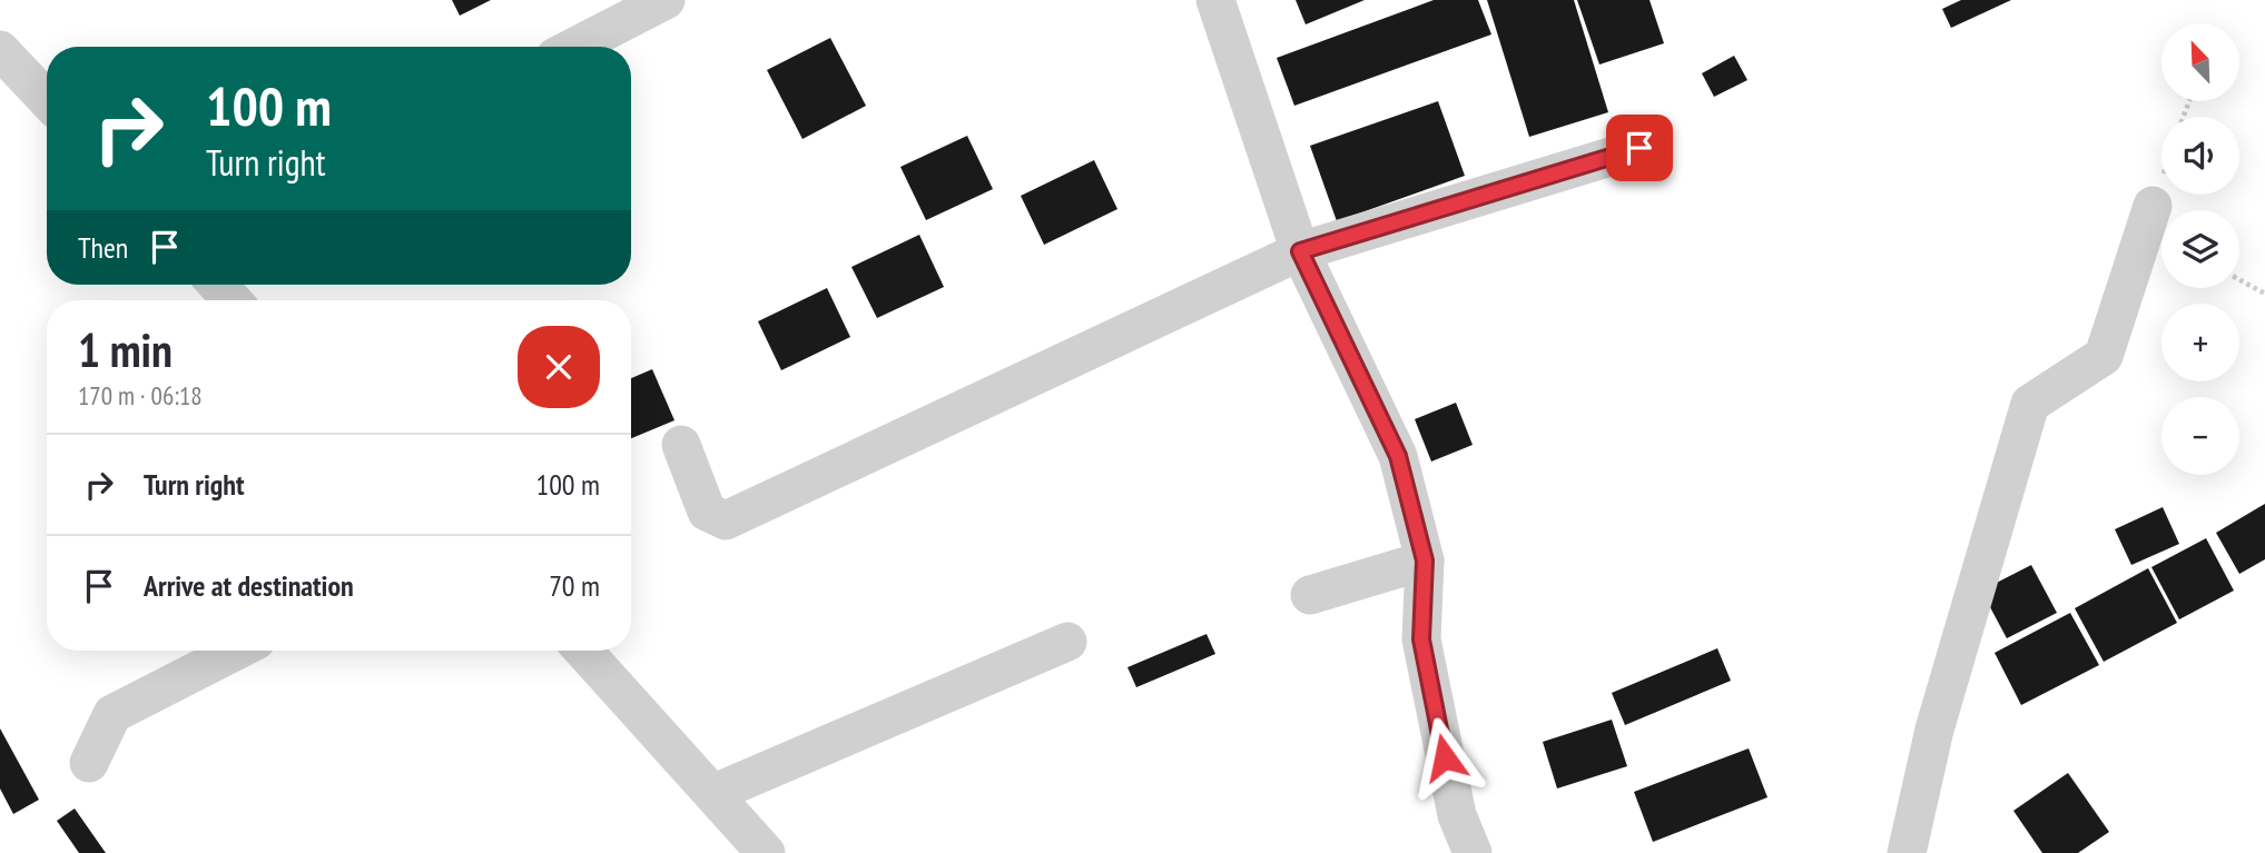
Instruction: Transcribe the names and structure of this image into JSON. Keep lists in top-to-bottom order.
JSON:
{
  "north": "top left",
  "page": {
    "map_buttons": ["+", "−"],
    "turn": ["100 m", "Turn right"],
    "then": "Then",
    "heading": ["1 min", "170 m · 06:18"],
    "list": [
      {
        "name": "Turn right",
        "value": "100 m"
      },
      {
        "name": "Arrive at destination",
        "value": "70 m"
      }
    ]
  }
}
